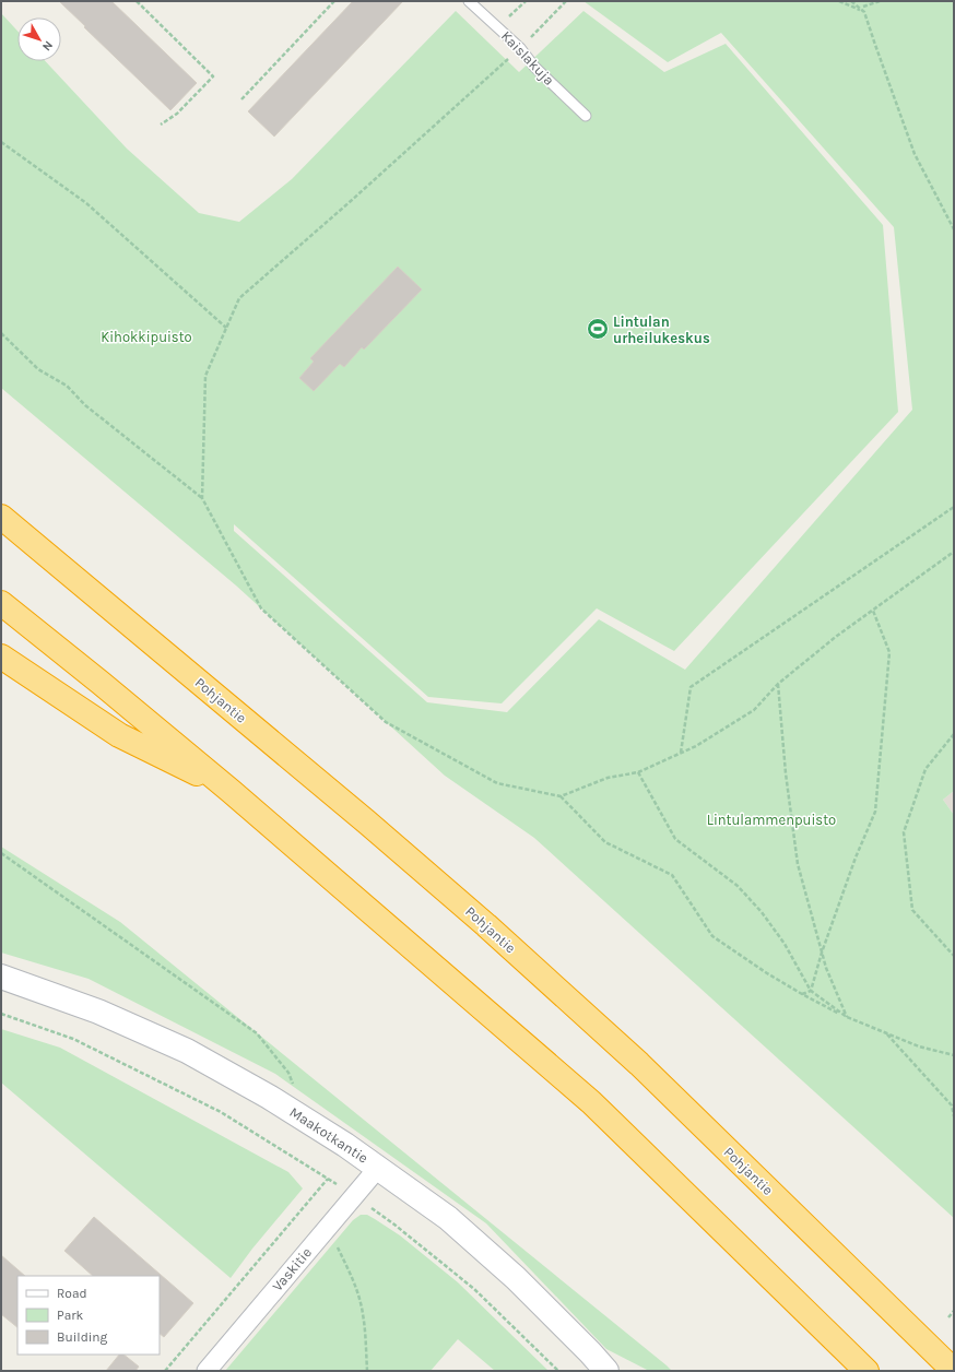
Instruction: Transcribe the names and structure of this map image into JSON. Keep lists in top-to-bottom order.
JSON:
{
  "streets": {
    "highway": ["Pohjantie"],
    "street": ["Maakotkantie", "Vaskitie"],
    "lane": ["Kaislakuja"]
  },
  "crossings": [
    ["Maakotkantie", "Vaskitie"]
  ],
  "parks": ["Kihokkipuisto", "Lintulammenpuisto"],
  "places": {
    "sports": ["Lintulan urheilukeskus"]
  },
  "legend": ["Road", "Park", "Building"],
  "north": "bottom right"
}
